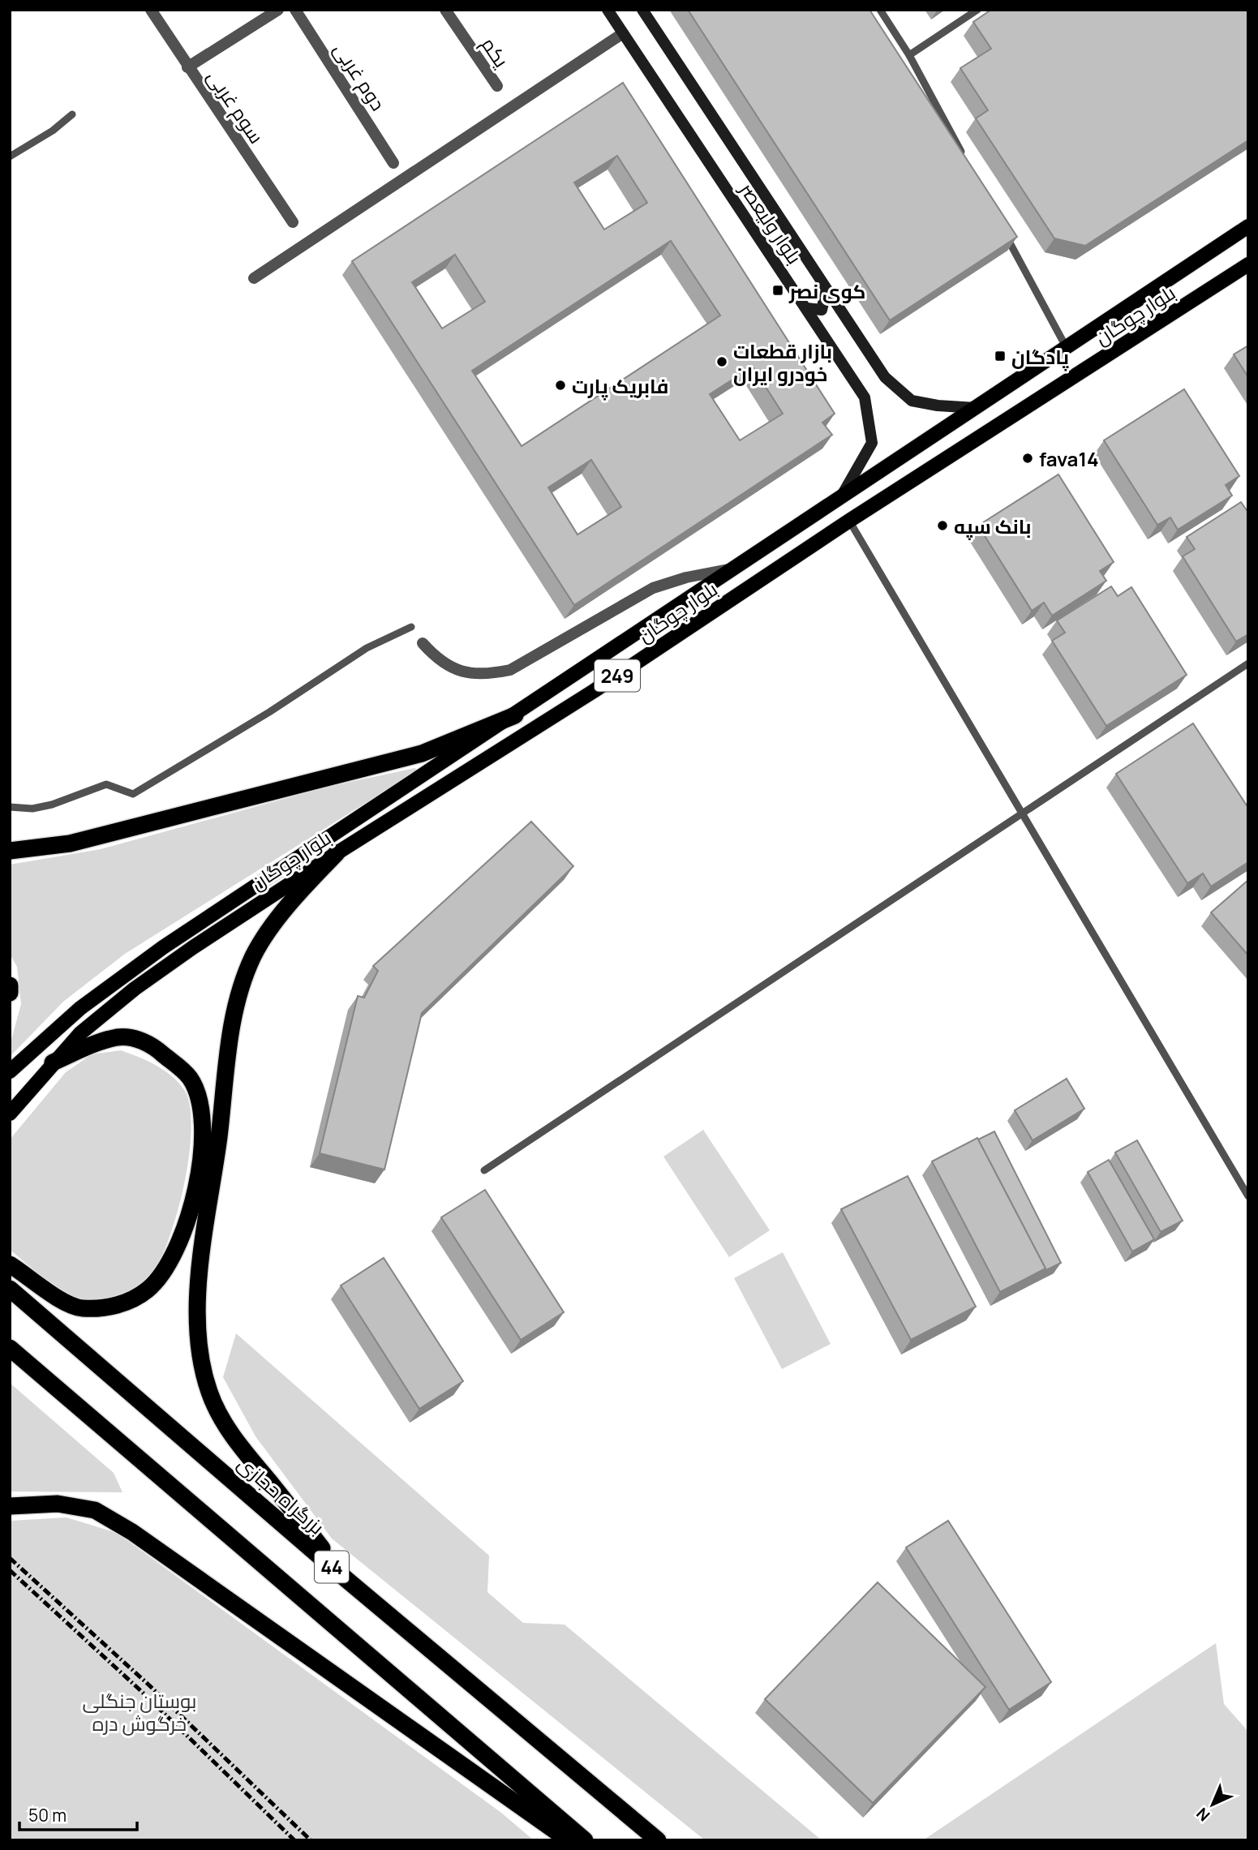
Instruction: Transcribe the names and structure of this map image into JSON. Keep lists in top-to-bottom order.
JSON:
{
  "streets": {
    "highway": ["بزرگراه حجازی", "44"],
    "main road": ["بلوار ولیعصر", "بلوار چوگان", "249"],
    "street": ["یکم", "دوم غربی", "سوم غربی"]
  },
  "crossings": [
    ["بلوار ولیعصر", "بلوار چوگان"]
  ],
  "parks": ["بوستان جنگلی خرگوش دره"],
  "places": {
    "transit": ["کوی نصر", "پادگان"],
    "other": [
      "بازار قطعات خودرو ایران",
      "فابریک پارت",
      "fava14",
      "بانک سپه"
    ]
  },
  "scale_bar": "50 m",
  "north": "bottom left"
}
